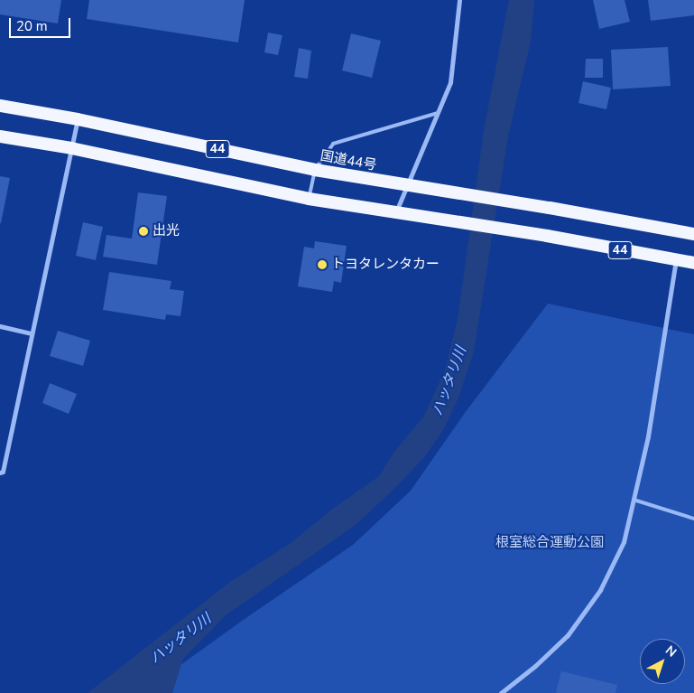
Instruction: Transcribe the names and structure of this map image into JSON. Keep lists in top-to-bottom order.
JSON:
{
  "streets": {
    "highway": ["44", "国道44号"]
  },
  "water": ["ハッタリ川"],
  "parks": ["根室総合運動公園"],
  "places": ["出光", "トヨタレンタカー"],
  "scale_bar": "20 m",
  "north": "top right"
}
